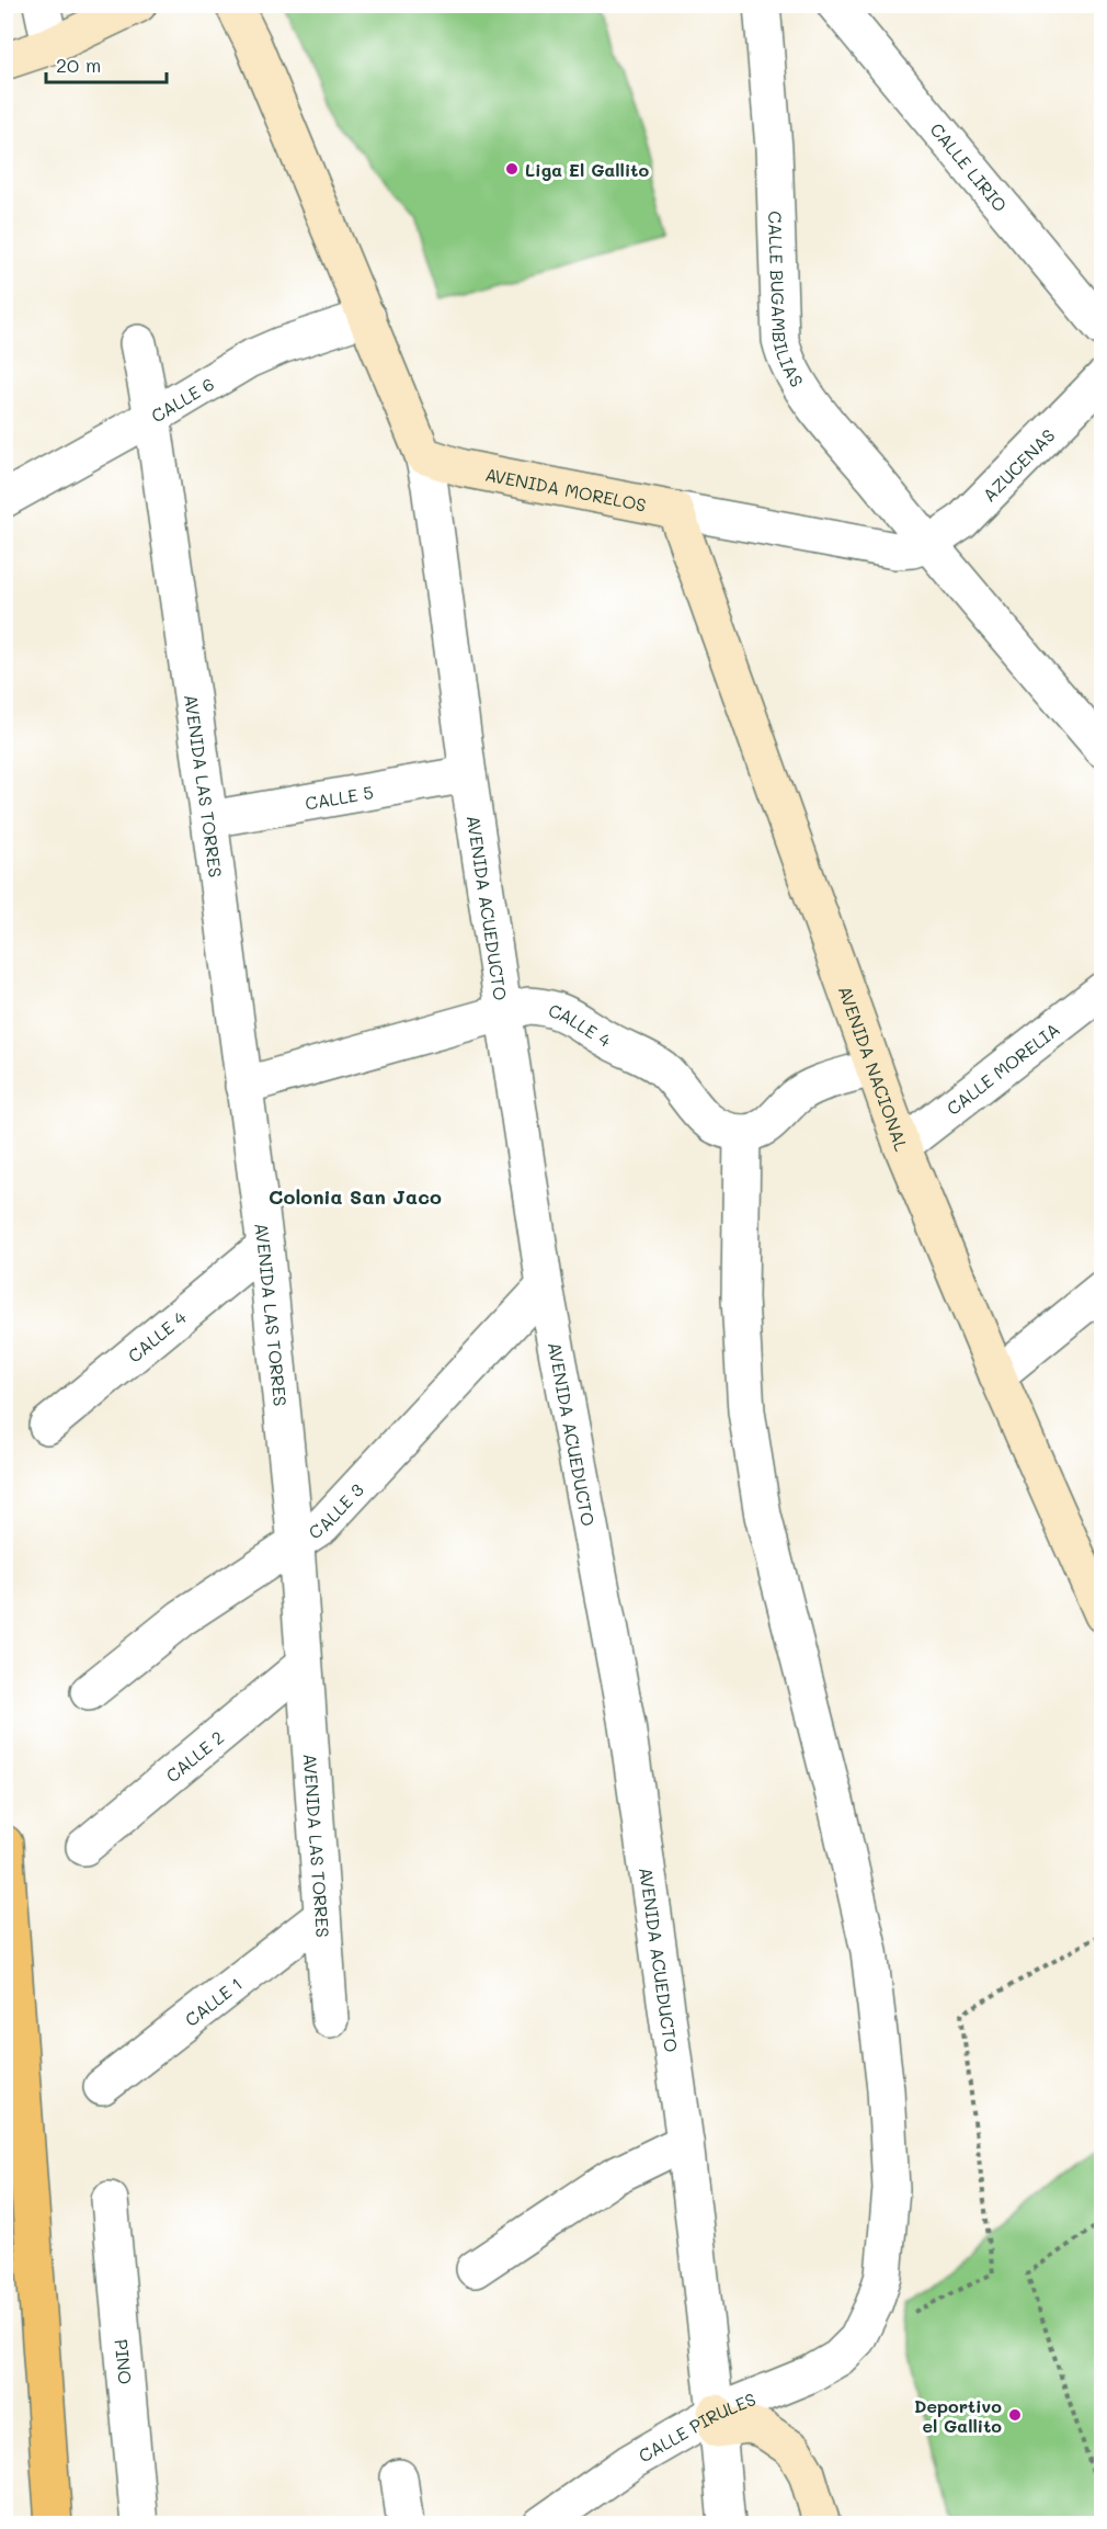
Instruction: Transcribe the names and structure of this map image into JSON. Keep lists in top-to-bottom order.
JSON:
{
  "streets": {
    "main road": ["AVENIDA MORELOS", "AVENIDA NACIONAL"],
    "street": [
      "CALLE LIRIO",
      "CALLE BUGAMBILIAS",
      "CALLE 6",
      "AZUCENAS",
      "AVENIDA LAS TORRES",
      "CALLE 5",
      "AVENIDA ACUEDUCTO",
      "CALLE 4",
      "CALLE MORELIA",
      "CALLE 3",
      "CALLE 2",
      "CALLE 1",
      "PINO",
      "CALLE PIRULES"
    ]
  },
  "crossings": [
    ["CALLE BUGAMBILIAS", "AZUCENAS"],
    ["CALLE BUGAMBILIAS", "AVENIDA MORELOS"],
    ["CALLE 6", "AVENIDA LAS TORRES"],
    ["AZUCENAS", "AVENIDA MORELOS"],
    ["AVENIDA MORELOS", "AVENIDA ACUEDUCTO"],
    ["AVENIDA MORELOS", "AVENIDA NACIONAL"],
    ["AVENIDA LAS TORRES", "CALLE 5"],
    ["AVENIDA LAS TORRES", "CALLE 4"],
    ["AVENIDA LAS TORRES", "CALLE 3"],
    ["AVENIDA LAS TORRES", "CALLE 2"],
    ["AVENIDA LAS TORRES", "CALLE 1"],
    ["CALLE 5", "AVENIDA ACUEDUCTO"],
    ["AVENIDA ACUEDUCTO", "CALLE 4"],
    ["AVENIDA ACUEDUCTO", "CALLE 3"],
    ["AVENIDA ACUEDUCTO", "CALLE PIRULES"],
    ["CALLE 4", "CALLE PIRULES"],
    ["AVENIDA NACIONAL", "CALLE MORELIA"]
  ],
  "districts": ["Colonia San Jaco"],
  "places": ["Liga El Gallito", "Deportivo el Gallito"],
  "scale_bar": "20 m"
}
